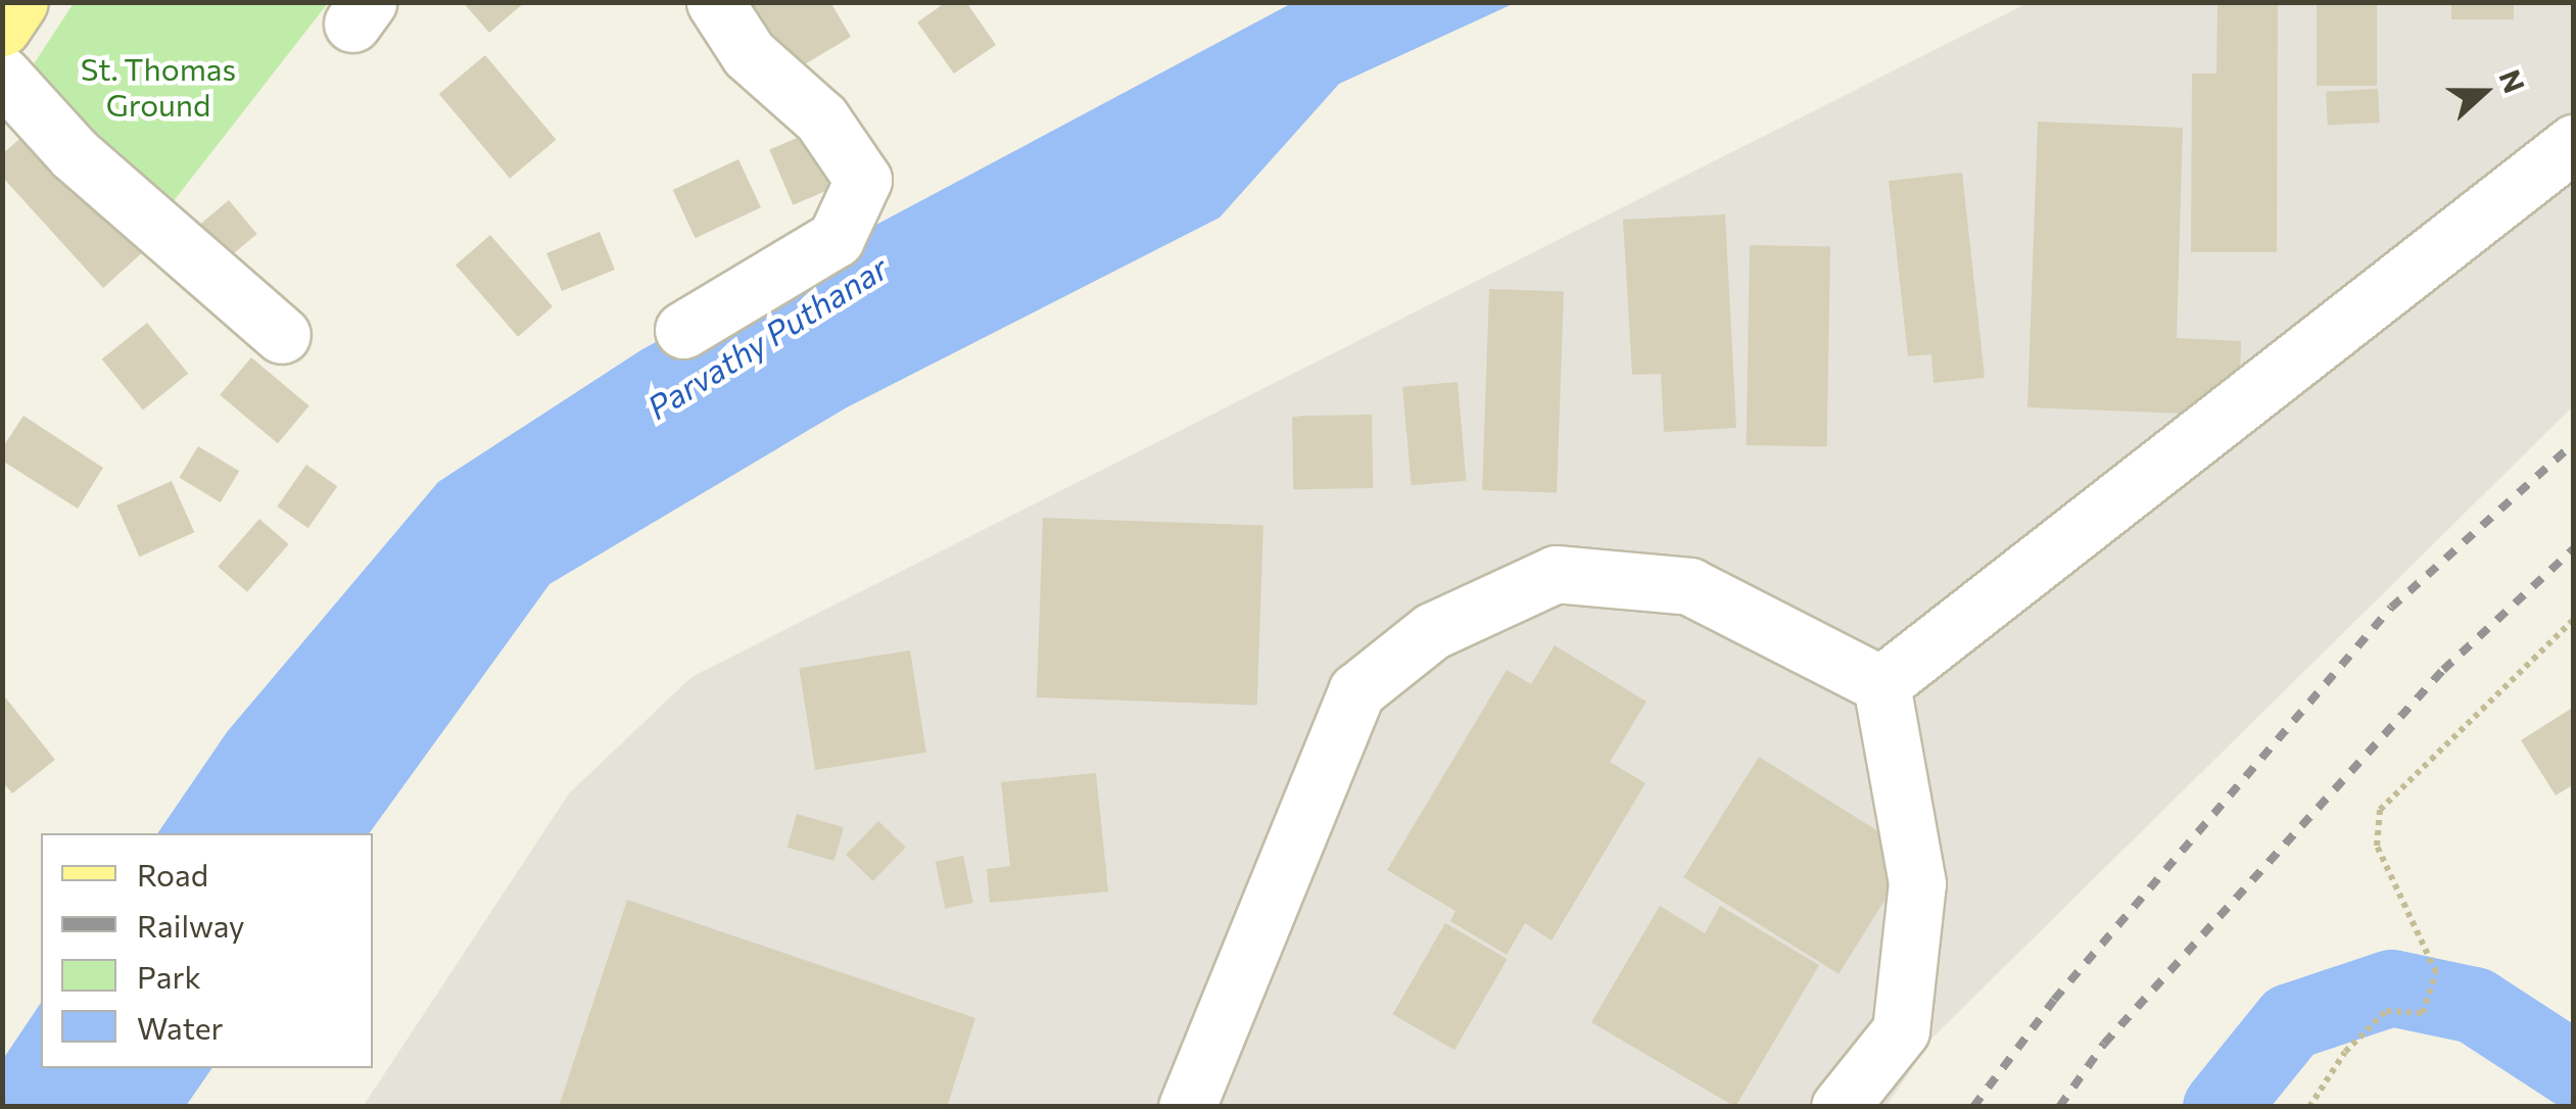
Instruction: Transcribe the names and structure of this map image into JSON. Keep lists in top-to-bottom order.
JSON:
{
  "water": ["Parvathy Puthanar"],
  "parks": ["St. Thomas Ground"],
  "legend": [
    "Road",
    "Railway",
    "Park",
    "Water"
  ],
  "north": "right"
}
